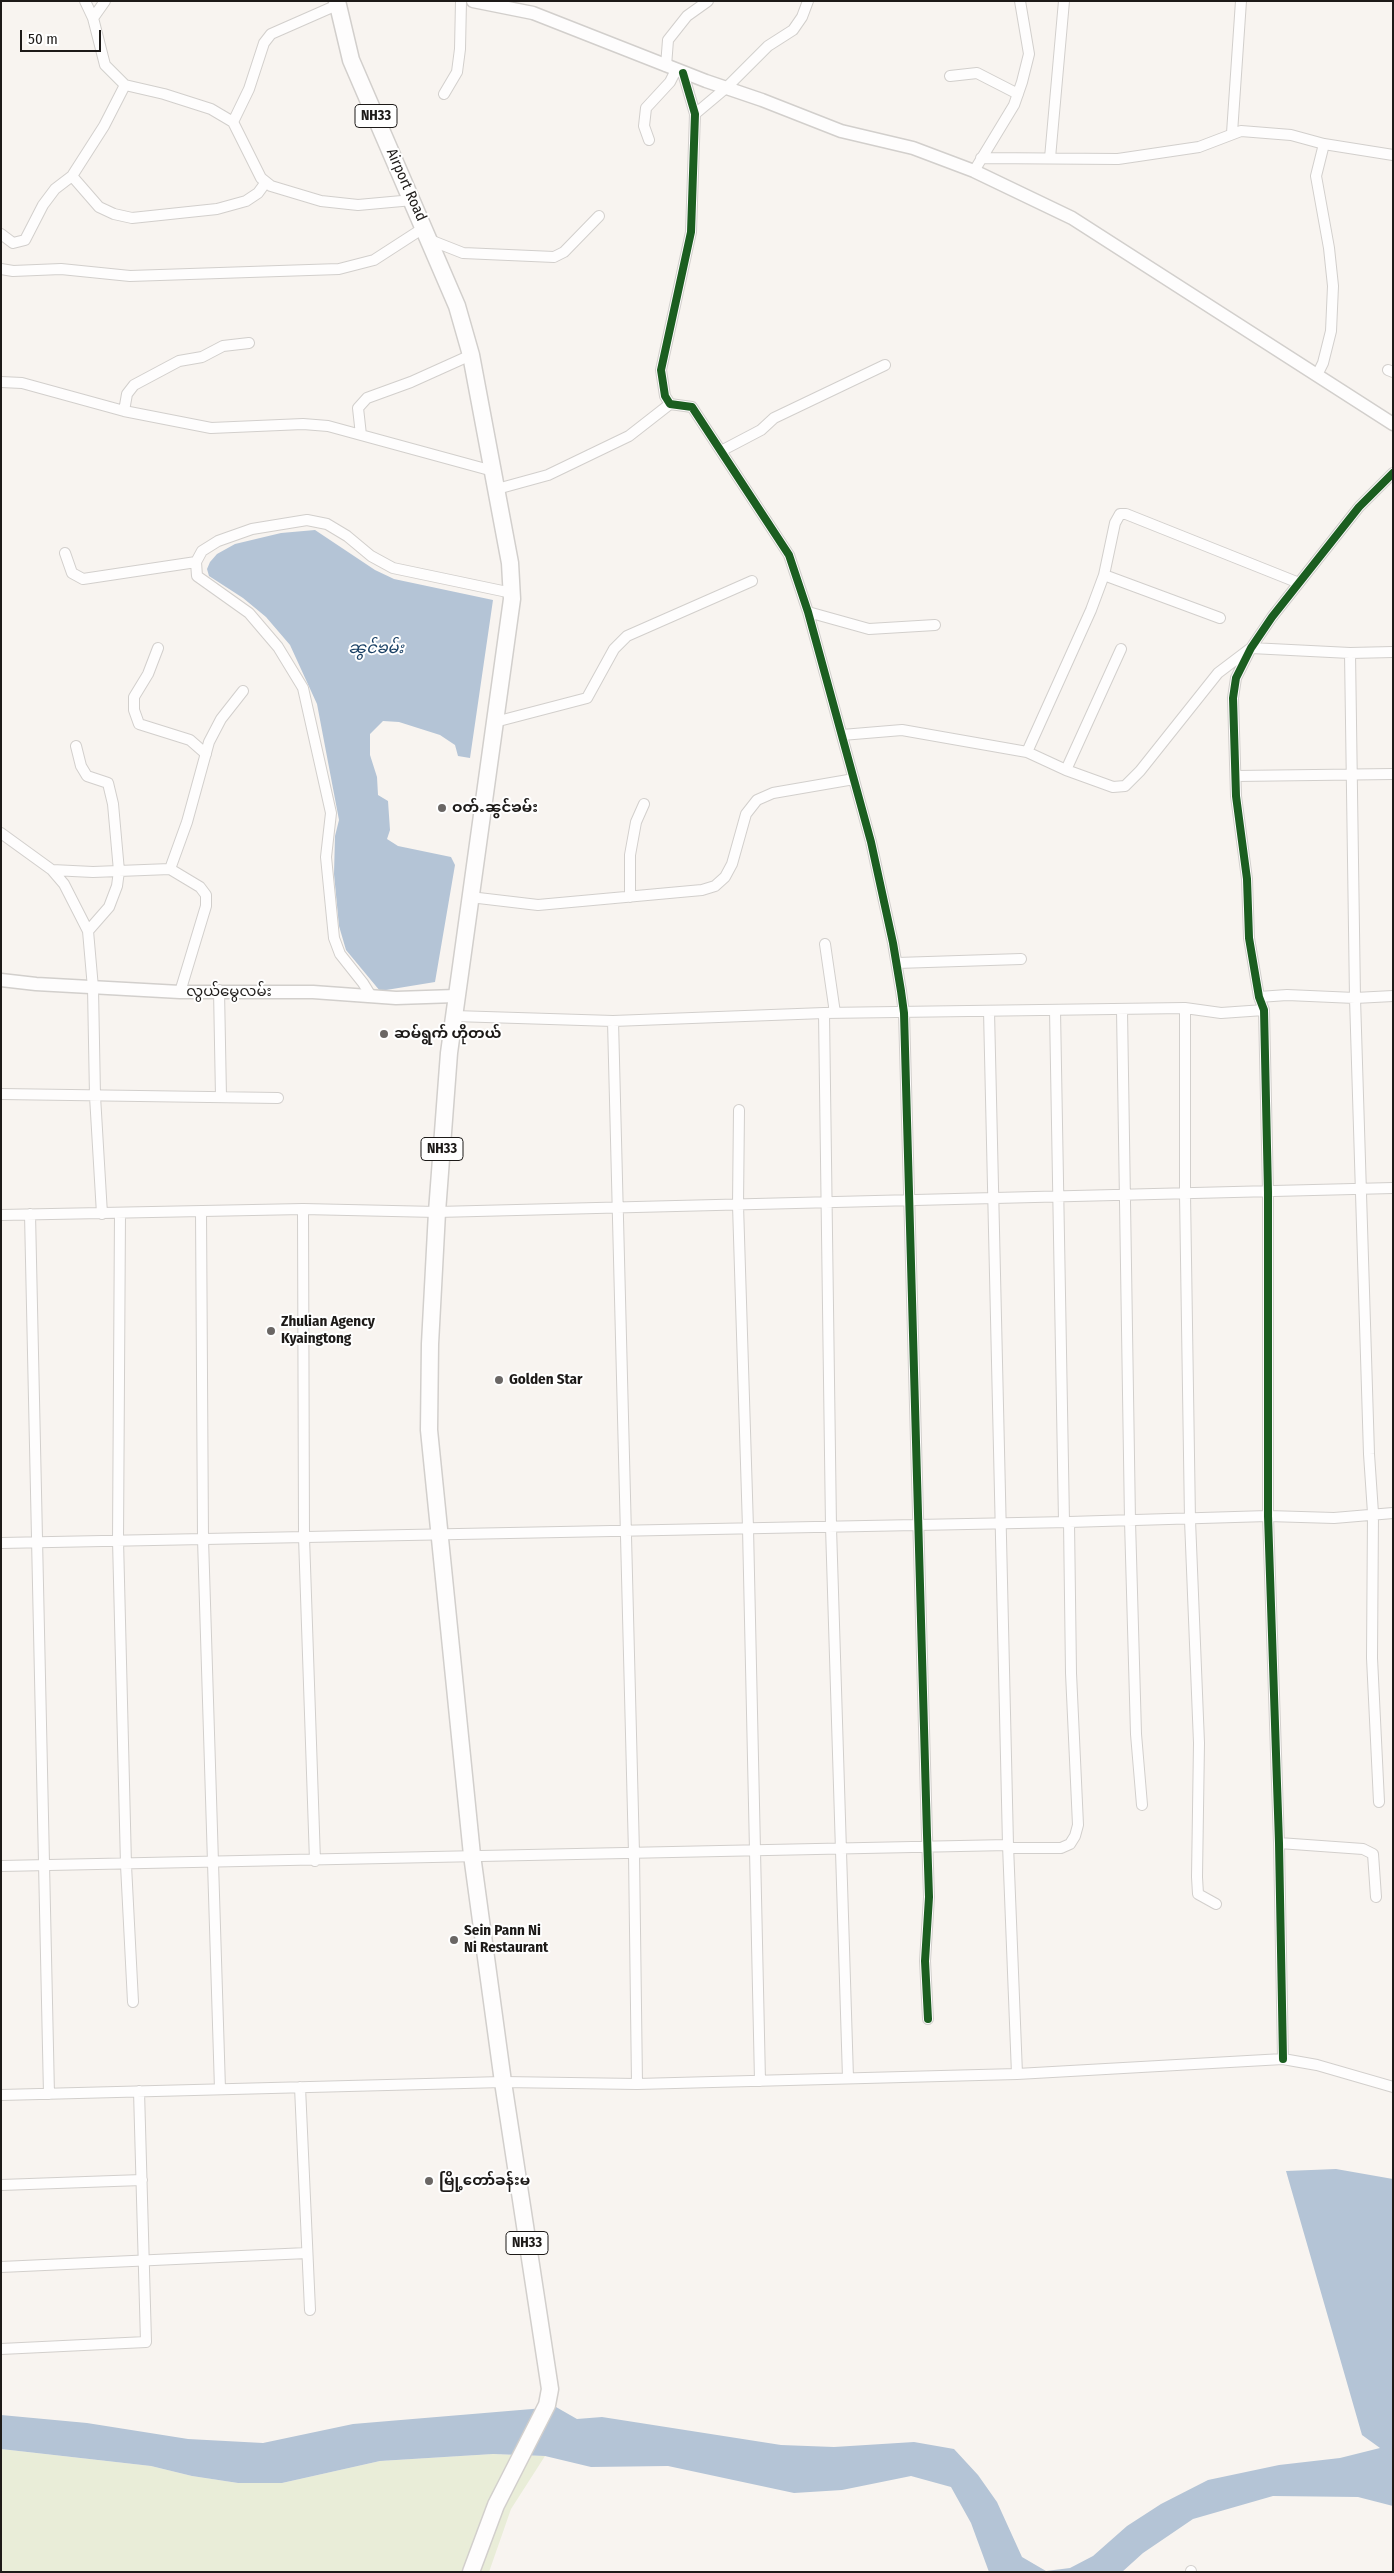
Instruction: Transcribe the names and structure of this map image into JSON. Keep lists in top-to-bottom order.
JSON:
{
  "streets": {
    "highway": ["NH33", "Airport Road"],
    "street": ["လွယ်မွေလမ်း"]
  },
  "crossings": [
    ["NH33", "Airport Road"],
    ["NH33", "လွယ်မွေလမ်း"]
  ],
  "water": ["ၼွင်ၶမ်း"],
  "places": [
    "ဝတ်ႉၼွင်ၶမ်း",
    "ဆမ်ရွက် ဟိုတယ်",
    "Zhulian Agency Kyaingtong",
    "Golden Star",
    "Sein Pann Ni Ni Restaurant",
    "မြို့တော်ခန်းမ"
  ],
  "scale_bar": "50 m"
}
